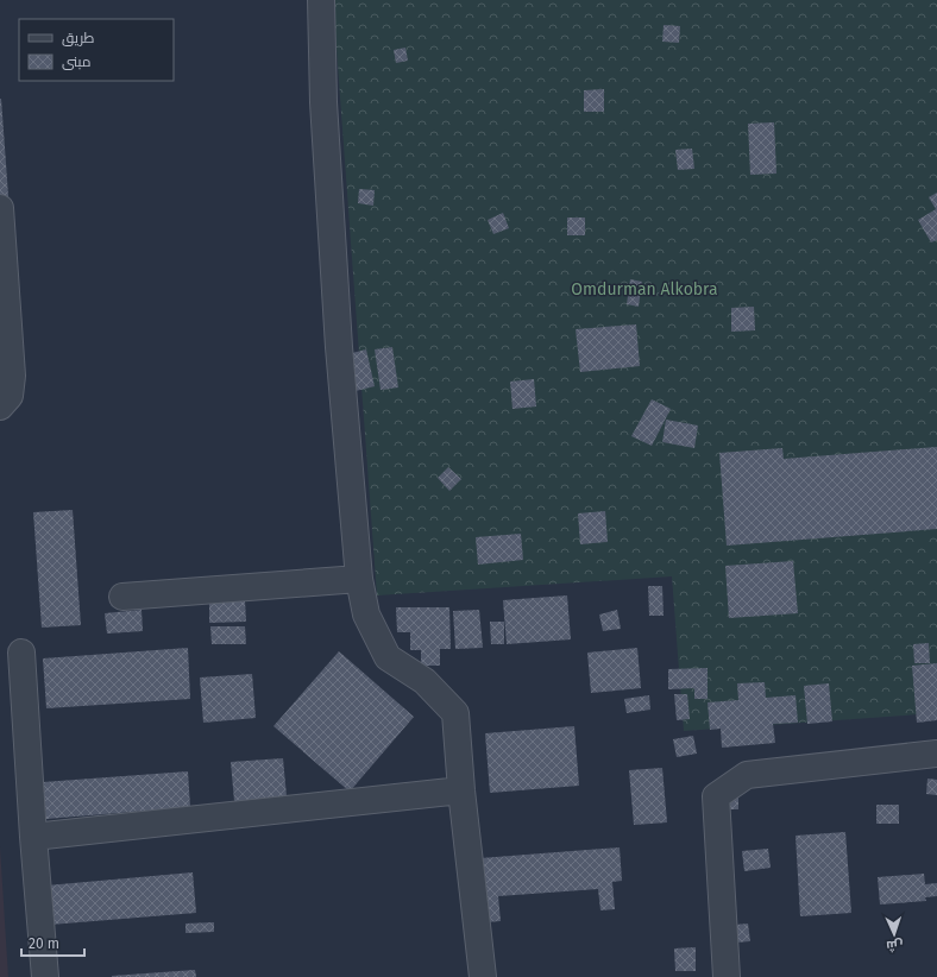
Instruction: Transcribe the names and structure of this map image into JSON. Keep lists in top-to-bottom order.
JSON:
{
  "parks": ["Omdurman Alkobra"],
  "legend": ["طريق", "مبنى"],
  "scale_bar": "20 m",
  "north": "bottom"
}
